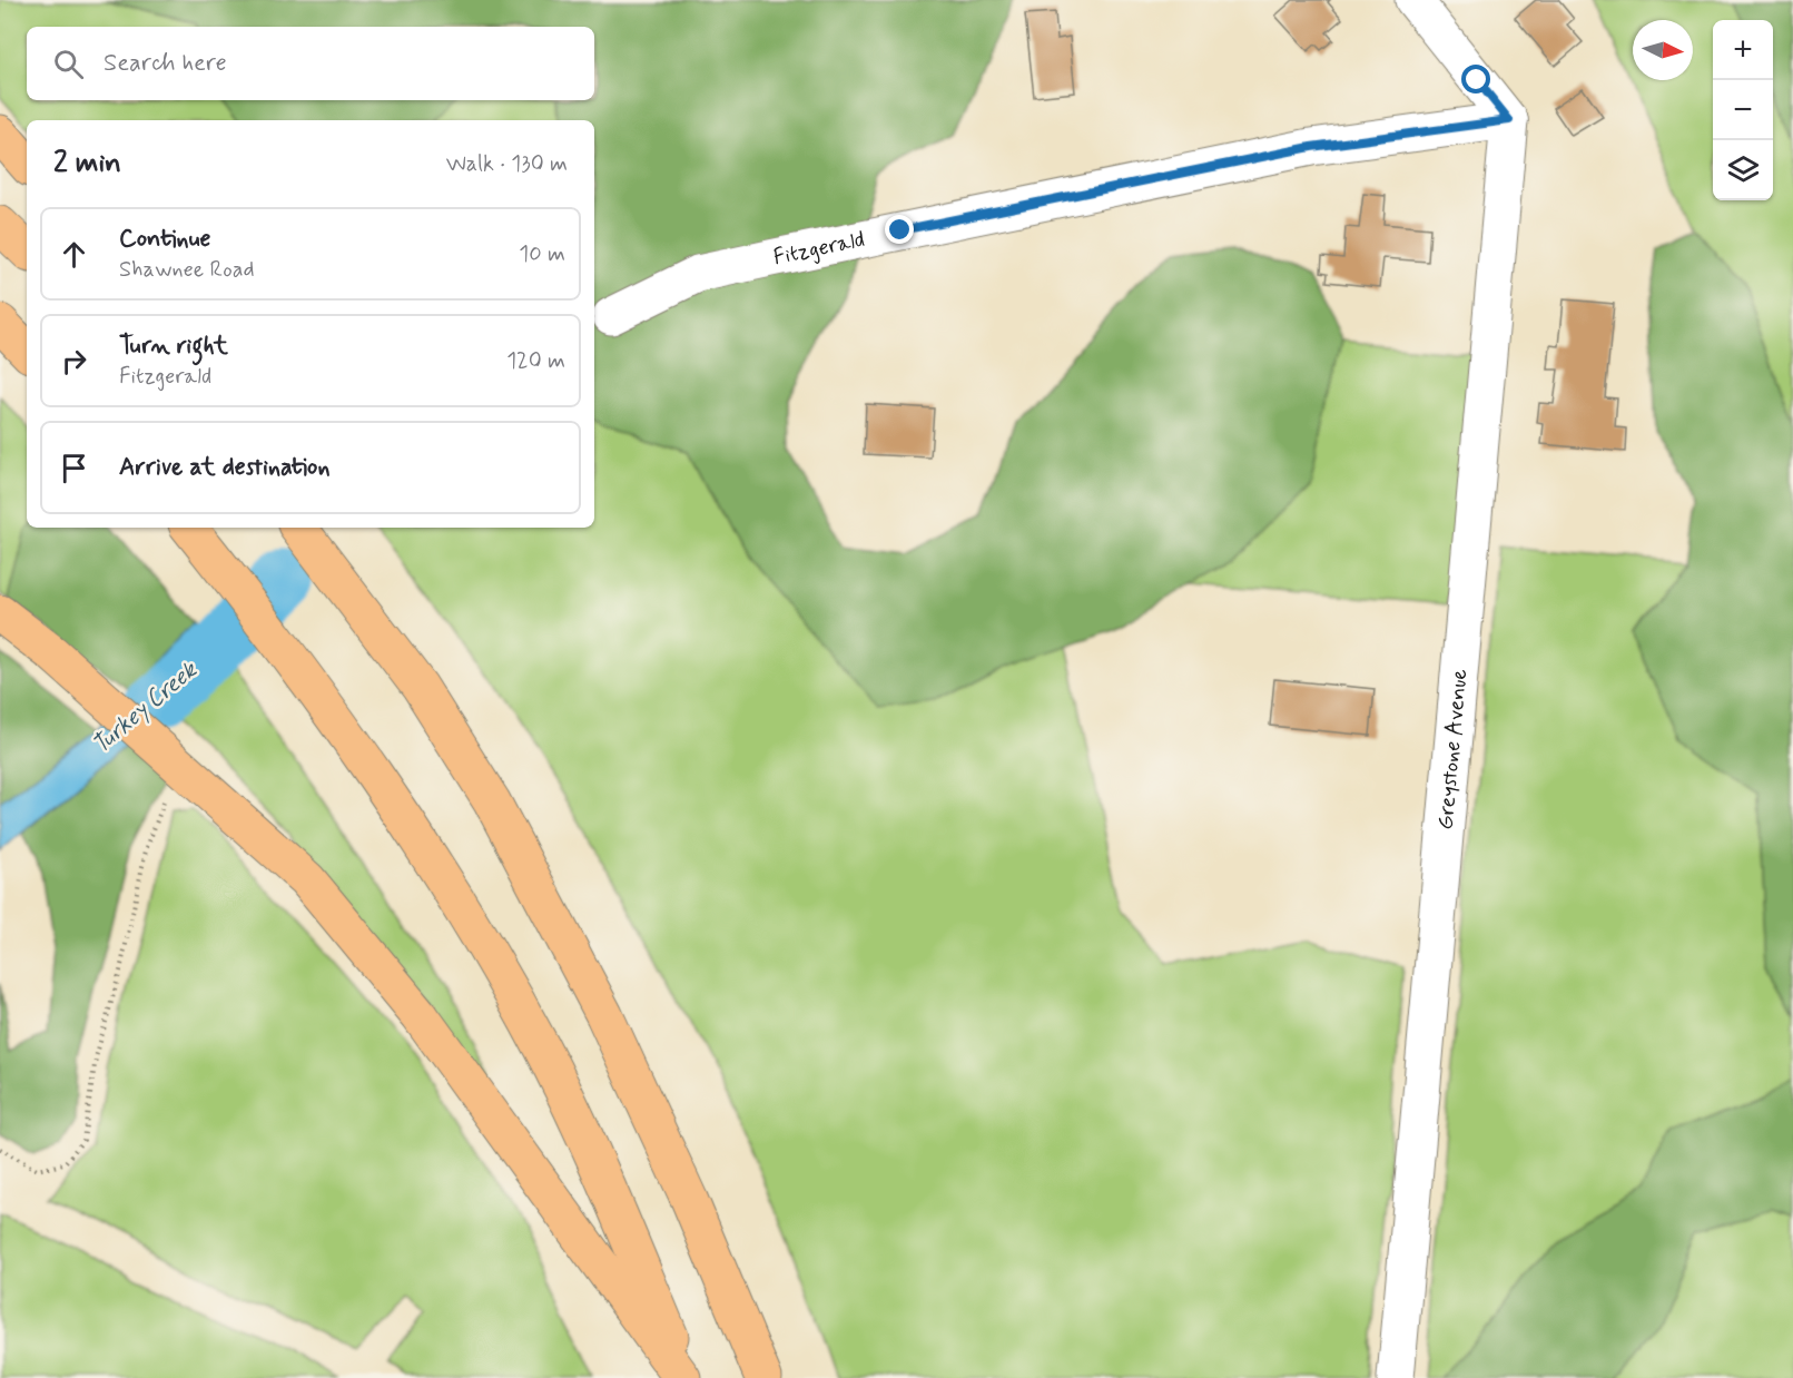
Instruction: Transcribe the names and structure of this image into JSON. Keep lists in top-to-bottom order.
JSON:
{
  "streets": {
    "street": ["Fitzgerald", "Greystone Avenue"]
  },
  "crossings": [
    ["Fitzgerald", "Greystone Avenue"]
  ],
  "water": ["Turkey Creek"],
  "north": "right",
  "page": {
    "map_buttons": ["+", "−"],
    "search": "Search here",
    "heading": ["2 min", "Walk · 130 m"],
    "list": [
      ["Continue", "Shawnee Road", "10 m"],
      ["Turn right", "Fitzgerald", "120 m"],
      "Arrive at destination"
    ]
  }
}
